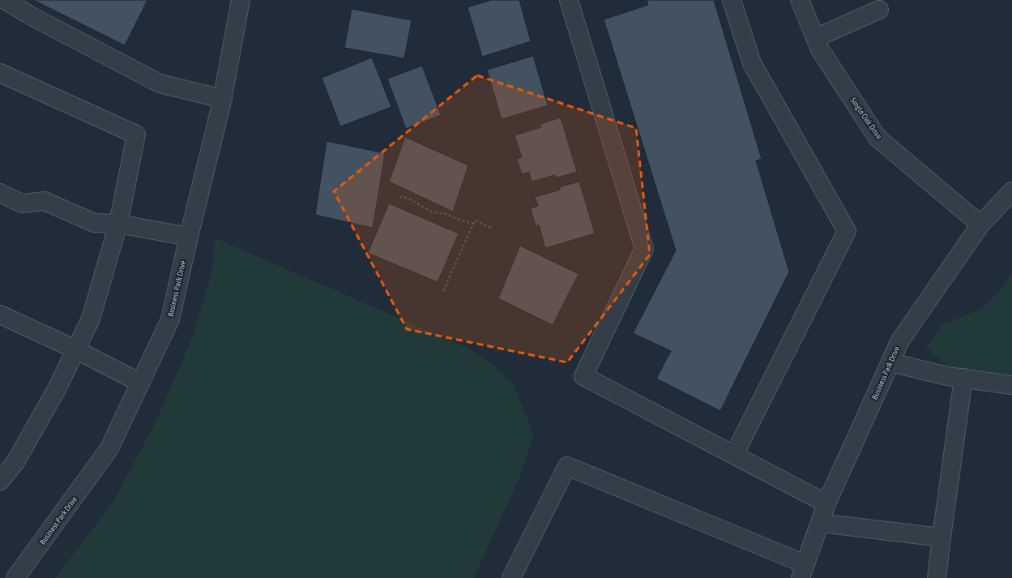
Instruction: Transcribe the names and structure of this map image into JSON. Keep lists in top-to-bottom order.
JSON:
{
  "streets": {
    "street": ["Single Oak Drive", "Business Park Drive"]
  },
  "crossings": [
    ["Single Oak Drive", "Business Park Drive"]
  ]
}
